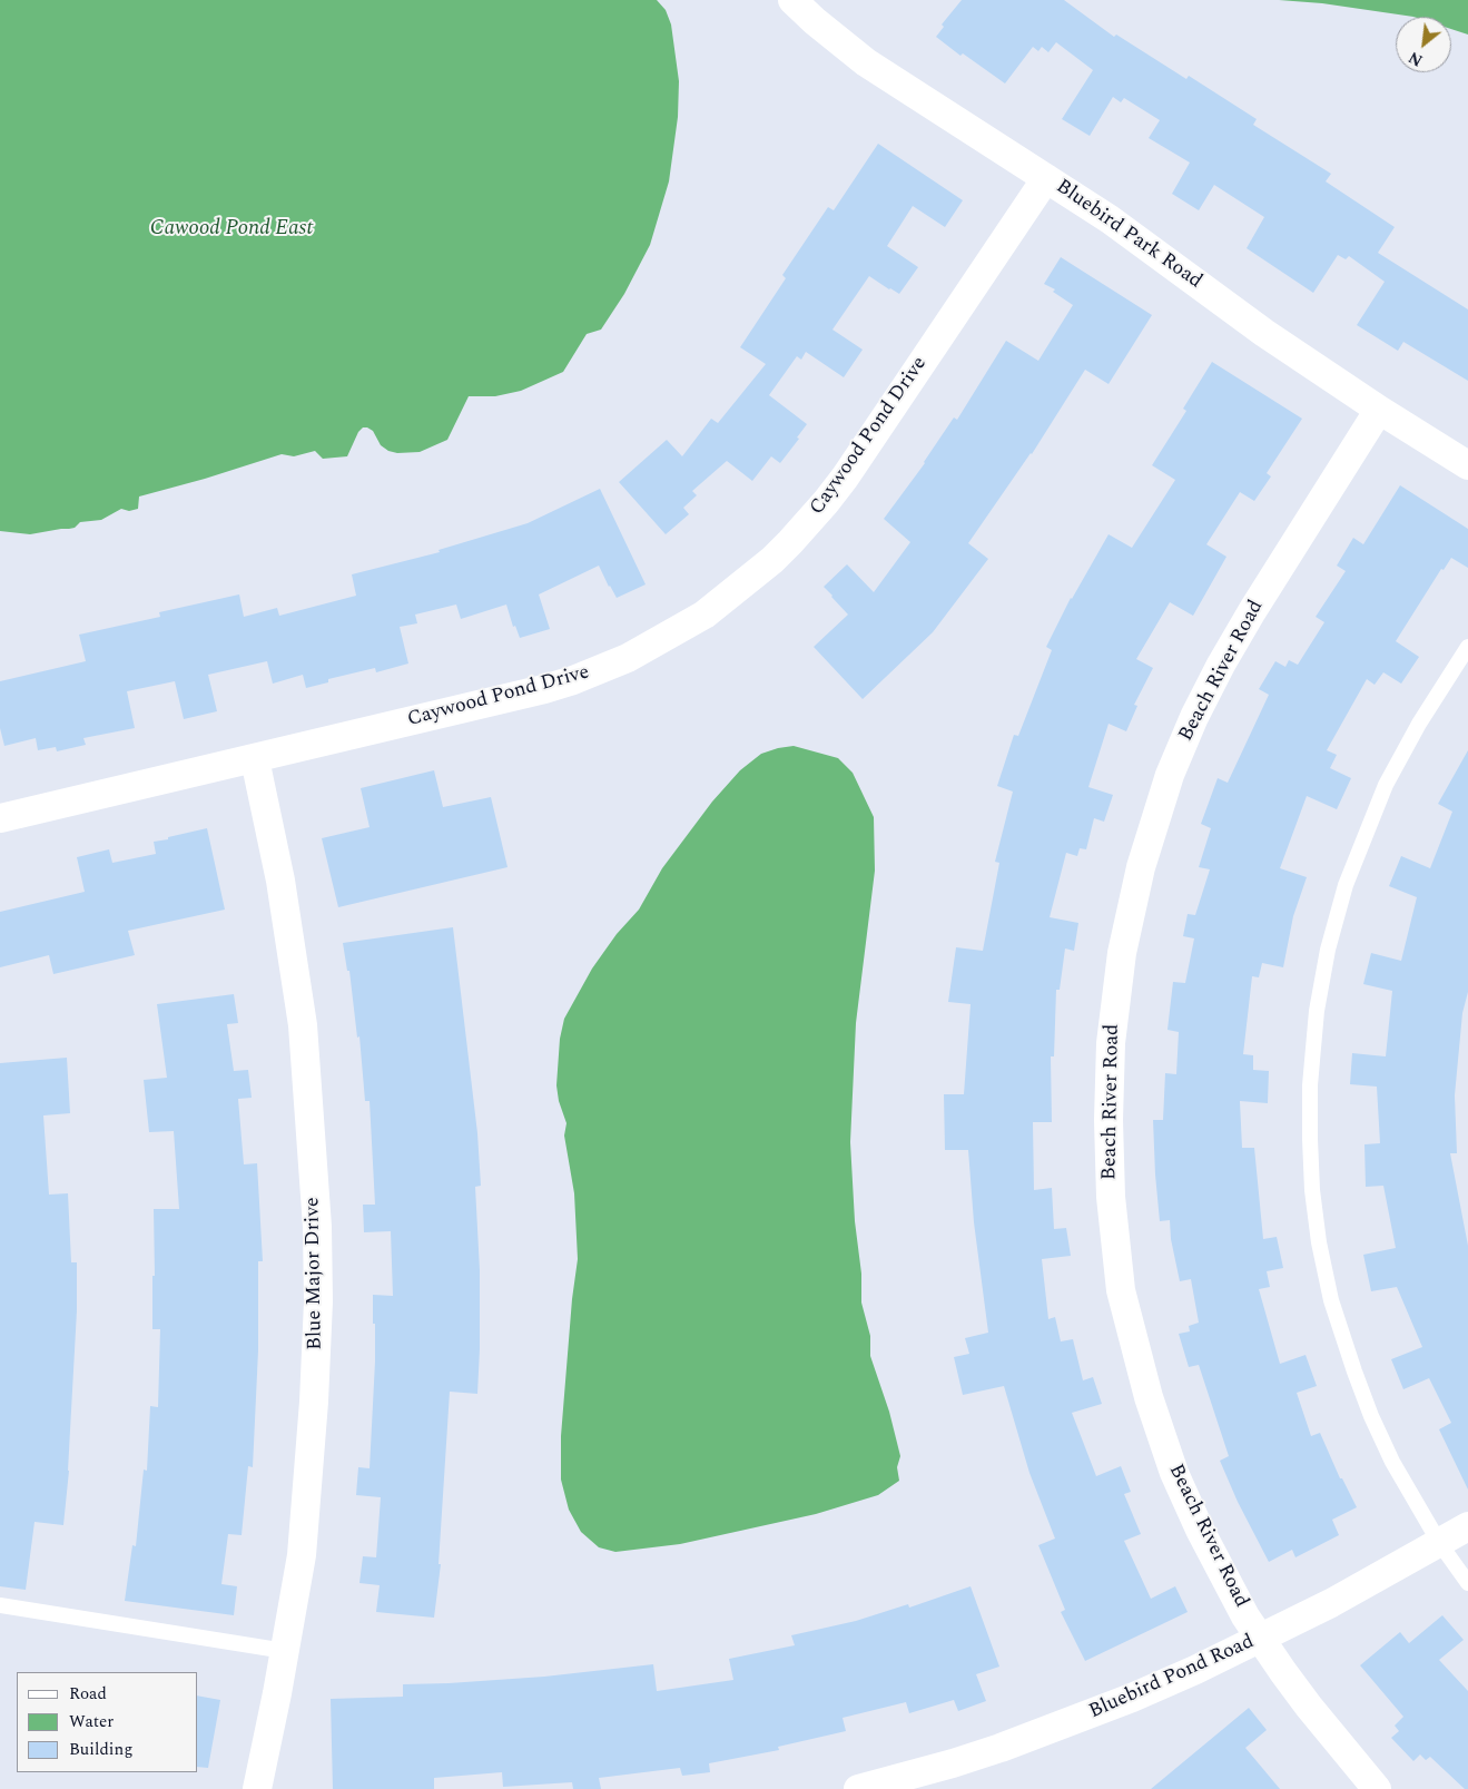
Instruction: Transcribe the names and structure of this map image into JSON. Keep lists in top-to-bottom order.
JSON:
{
  "streets": {
    "street": [
      "Bluebird Park Road",
      "Caywood Pond Drive",
      "Beach River Road",
      "Blue Major Drive",
      "Bluebird Pond Road"
    ]
  },
  "crossings": [
    ["Bluebird Park Road", "Caywood Pond Drive"],
    ["Bluebird Park Road", "Beach River Road"],
    ["Caywood Pond Drive", "Blue Major Drive"],
    ["Beach River Road", "Bluebird Pond Road"]
  ],
  "water": ["Cawood Pond East"],
  "legend": ["Road", "Water", "Building"],
  "north": "bottom left"
}
